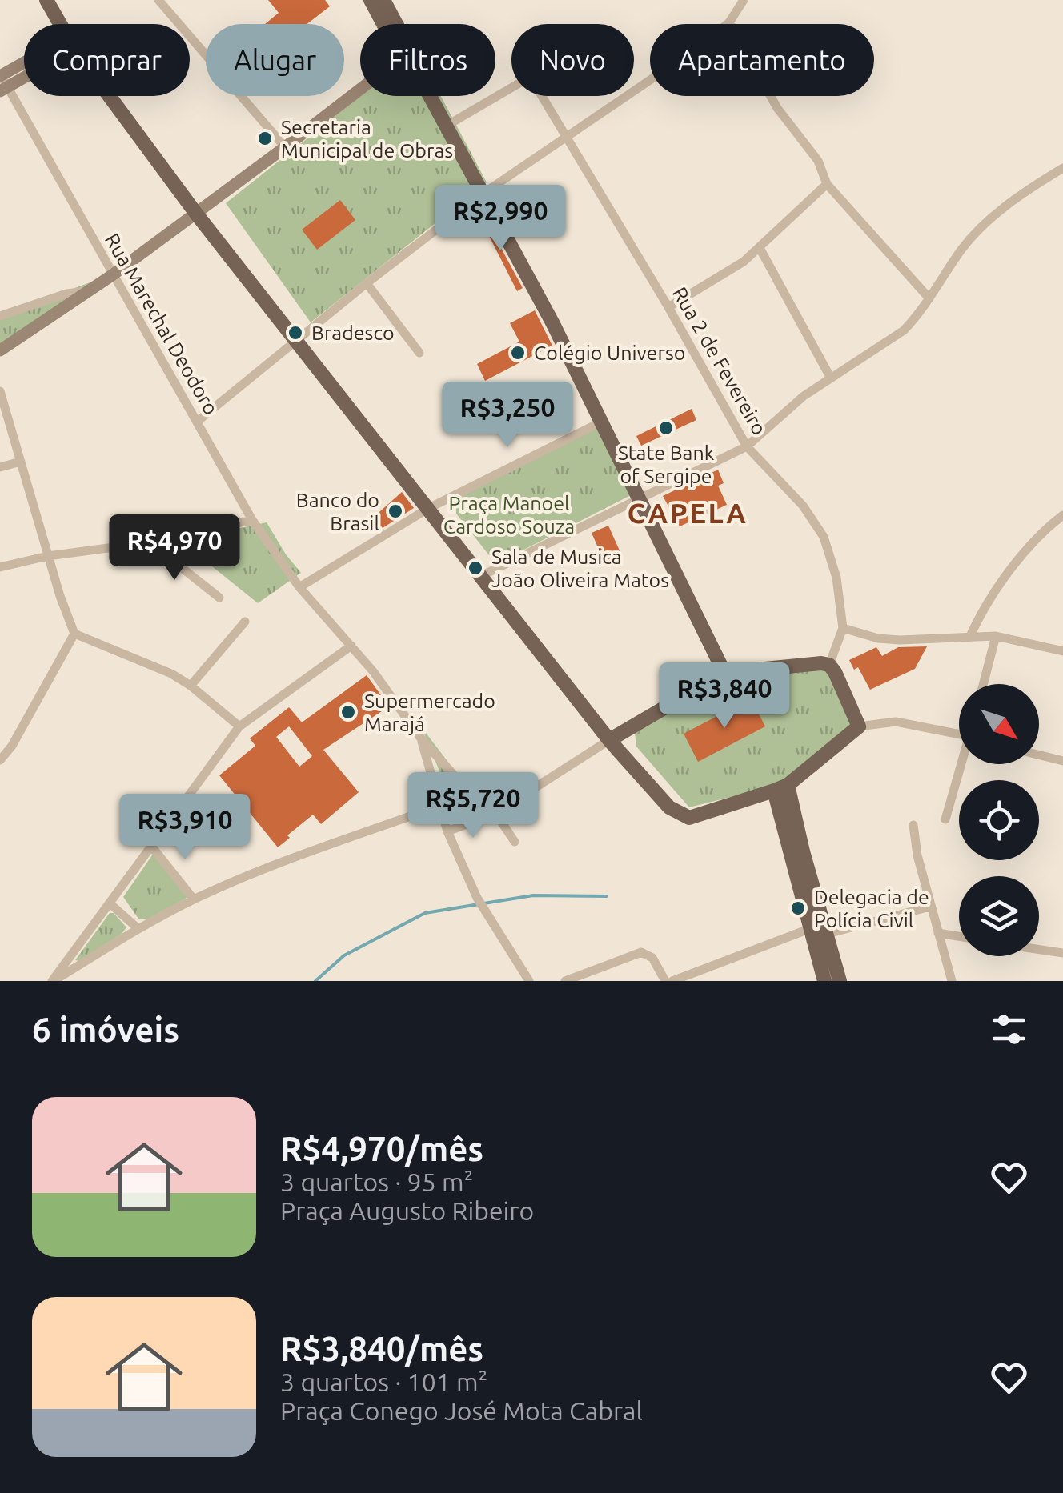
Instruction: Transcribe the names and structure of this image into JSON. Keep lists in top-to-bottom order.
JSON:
{
  "streets": {
    "street": ["Rua Marechal Deodoro", "Rua 2 de Fevereiro"]
  },
  "districts": ["CAPELA"],
  "parks": ["Praça Manoel Cardoso Souza"],
  "places": [
    "Secretaria Municipal de Obras",
    "Bradesco",
    "Colégio Universo",
    "State Bank of Sergipe",
    "Banco do Brasil",
    "Sala de Musica João Oliveira Matos",
    "Supermercado Marajá",
    "Delegacia de Polícia Civil"
  ],
  "north": "bottom right",
  "page": {
    "chip": [
      "Comprar",
      "Alugar",
      "Filtros",
      "Novo",
      "Apartamento"
    ],
    "price": [
      "R$2,990",
      "R$3,250",
      "R$4,970",
      "R$3,840",
      "R$5,720",
      "R$3,910"
    ],
    "heading": "6 imóveis",
    "list": [
      {
        "name": "R$4,970/mês",
        "note": "3 quartos · 95 m² · Praça Augusto Ribeiro"
      },
      {
        "name": "R$3,840/mês",
        "note": "3 quartos · 101 m² · Praça Conego José Mota Cabral"
      }
    ]
  }
}
